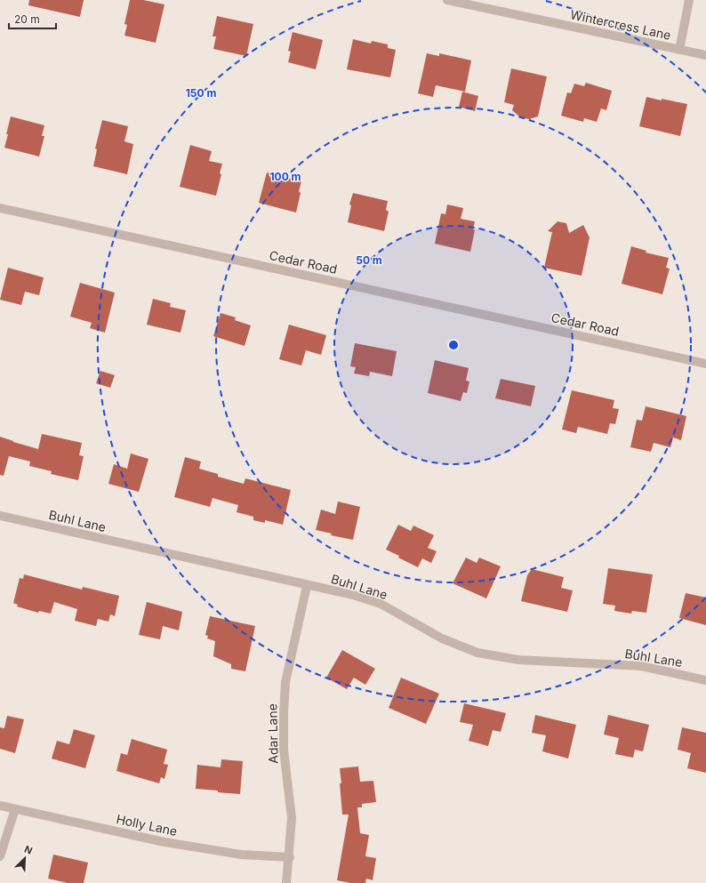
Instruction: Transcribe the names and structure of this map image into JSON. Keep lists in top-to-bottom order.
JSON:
{
  "streets": {
    "street": [
      "Wintercress Lane",
      "Cedar Road",
      "Buhl Lane",
      "Adar Lane",
      "Holly Lane"
    ]
  },
  "crossings": [
    ["Buhl Lane", "Adar Lane"],
    ["Adar Lane", "Holly Lane"]
  ],
  "scale_bar": "20 m",
  "north": "top right",
  "rings": ["150 m", "100 m", "50 m"]
}
